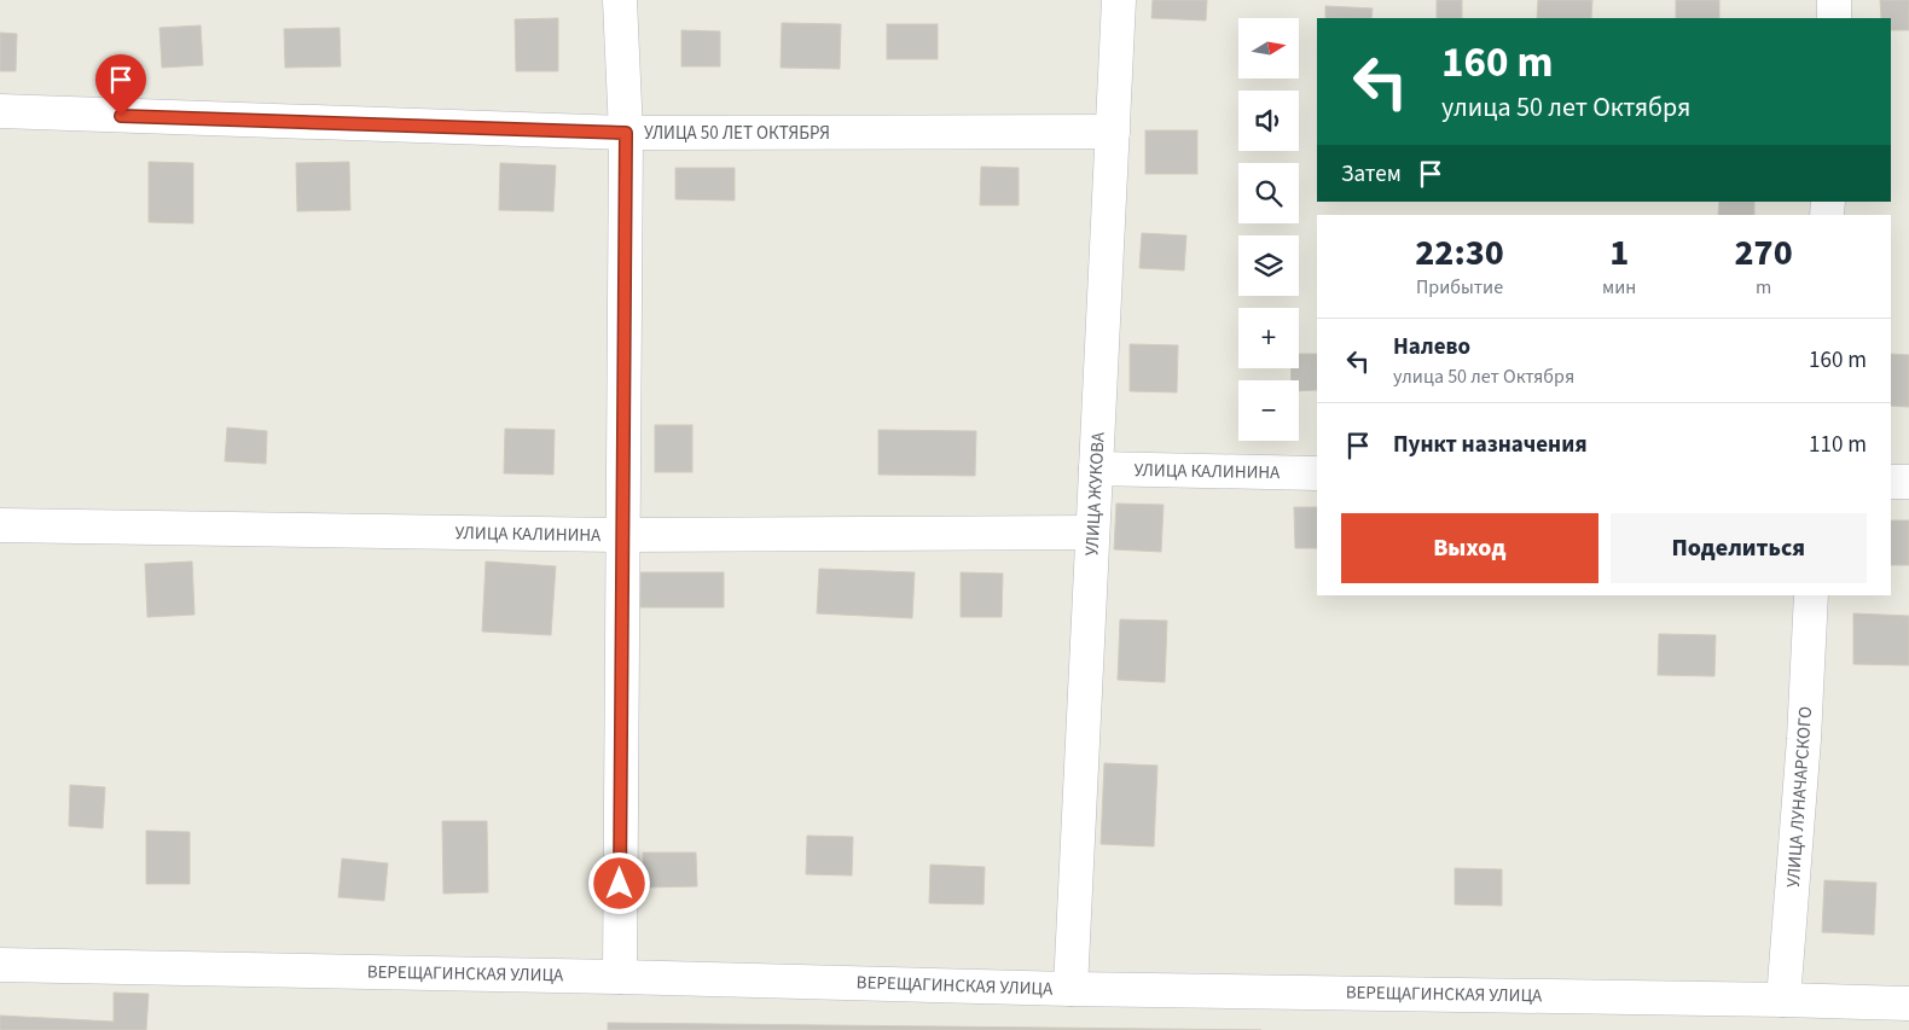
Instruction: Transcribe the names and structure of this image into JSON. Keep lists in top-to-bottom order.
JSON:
{
  "streets": {
    "street": [
      "УЛИЦА 50 ЛЕТ ОКТЯБРЯ",
      "УЛИЦА КАЛИНИНА",
      "УЛИЦА ЖУКОВА",
      "УЛИЦА ЛУНАЧАРСКОГО",
      "ВЕРЕЩАГИНСКАЯ УЛИЦА"
    ]
  },
  "crossings": [
    ["УЛИЦА 50 ЛЕТ ОКТЯБРЯ", "УЛИЦА ЖУКОВА"],
    ["УЛИЦА КАЛИНИНА", "УЛИЦА ЖУКОВА"],
    ["УЛИЦА ЖУКОВА", "ВЕРЕЩАГИНСКАЯ УЛИЦА"],
    ["УЛИЦА ЛУНАЧАРСКОГО", "ВЕРЕЩАГИНСКАЯ УЛИЦА"]
  ],
  "north": "right",
  "page": {
    "map_buttons": ["+", "−"],
    "turn": ["160 m", "улица 50 лет Октября"],
    "then": "Затем",
    "eta": [
      "22:30",
      "Прибытие",
      "1",
      "мин",
      "270",
      "m"
    ],
    "list": [
      {
        "name": "Налево",
        "note": "улица 50 лет Октября",
        "value": "160 m"
      },
      {
        "name": "Пункт назначения",
        "value": "110 m"
      }
    ],
    "buttons": ["Выход", "Поделиться"]
  }
}
